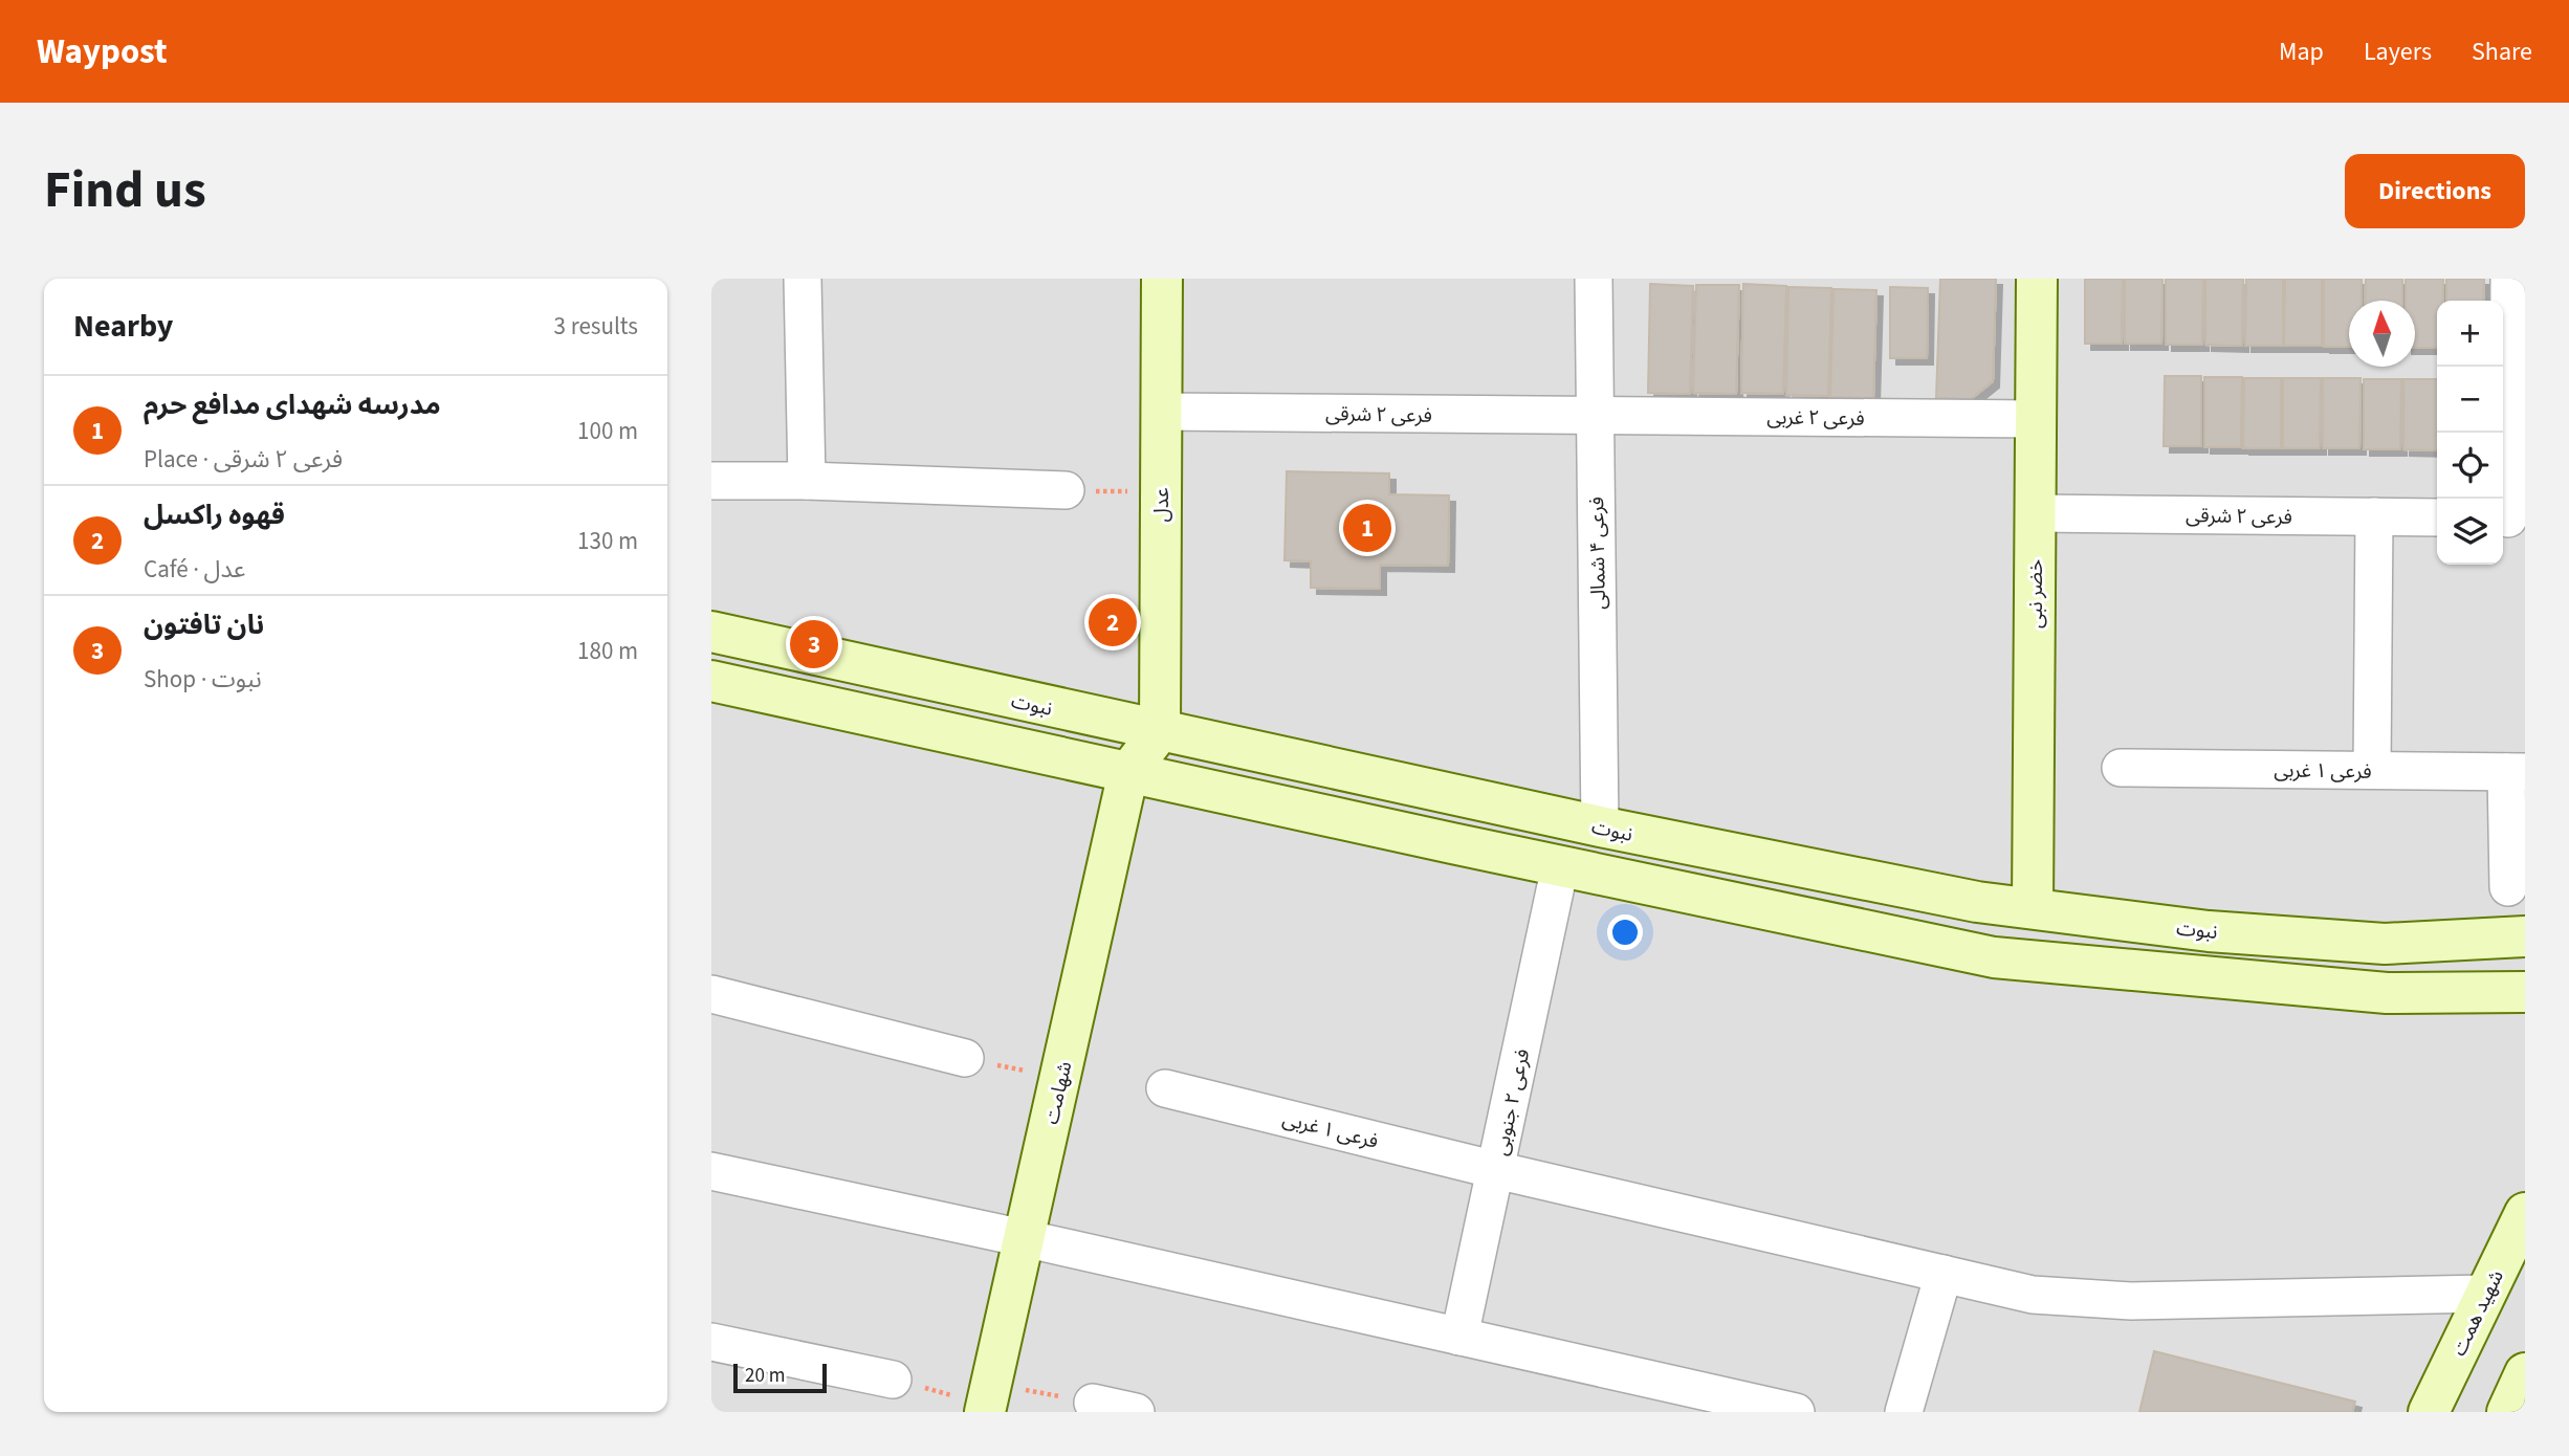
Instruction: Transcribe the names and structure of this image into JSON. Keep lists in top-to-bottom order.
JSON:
{
  "streets": {
    "main road": [
      "عدل",
      "خضر نبی",
      "نبوت",
      "شهامت",
      "شهید همت"
    ],
    "street": [
      "فرعی ۲ شرقی",
      "فرعی ۲ غربی",
      "فرعی ۴ شمالی",
      "فرعی ۱ غربی",
      "فرعی ۲ جنوبی"
    ]
  },
  "crossings": [
    ["فرعی ۲ شرقی", "فرعی ۲ غربی"],
    ["فرعی ۲ شرقی", "عدل"],
    ["فرعی ۲ شرقی", "فرعی ۴ شمالی"],
    ["فرعی ۲ شرقی", "خضر نبی"],
    ["فرعی ۲ غربی", "فرعی ۴ شمالی"],
    ["فرعی ۲ غربی", "خضر نبی"],
    ["عدل", "نبوت"],
    ["فرعی ۴ شمالی", "نبوت"],
    ["خضر نبی", "نبوت"],
    ["فرعی ۱ غربی", "فرعی ۲ جنوبی"]
  ],
  "scale_bar": "20 m",
  "north": "top",
  "page": {
    "header": "Waypost",
    "nav": ["Map", "Layers", "Share"],
    "title": "Find us",
    "buttons": "Directions",
    "heading": ["Nearby", "3 results"],
    "map_buttons": ["+", "−"],
    "list": [
      {
        "mark": "1",
        "name": "مدرسه شهدای مدافع حرم",
        "note": "Place · فرعی ۲ شرقی",
        "value": "100 m"
      },
      {
        "mark": "2",
        "name": "قهوه راکسل",
        "note": "Café · عدل",
        "value": "130 m"
      },
      {
        "mark": "3",
        "name": "نان تافتون",
        "note": "Shop · نبوت",
        "value": "180 m"
      }
    ],
    "pins": ["1", "2", "3"],
    "scale": "20 m"
  }
}
